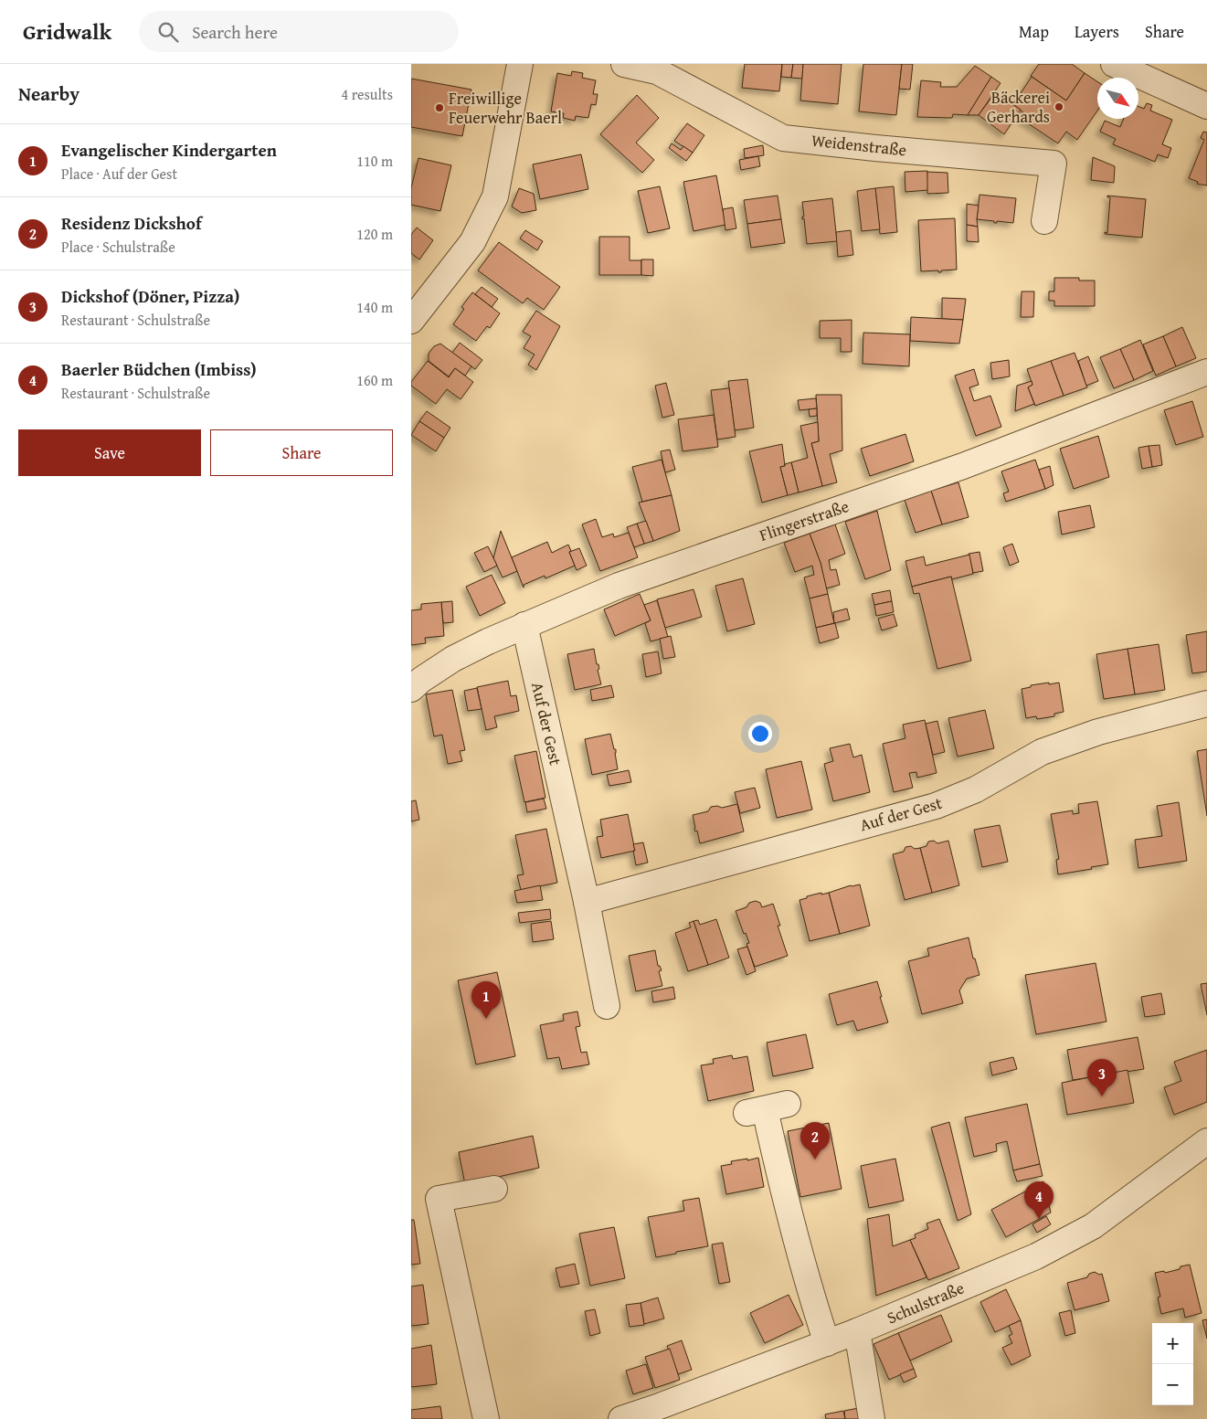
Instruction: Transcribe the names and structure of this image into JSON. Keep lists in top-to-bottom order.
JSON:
{
  "streets": {
    "street": [
      "Weidenstraße",
      "Flingerstraße",
      "Auf der Gest",
      "Schulstraße"
    ]
  },
  "crossings": [
    ["Flingerstraße", "Auf der Gest"]
  ],
  "places": ["Bäckerei Gerhards", "Freiwillige Feuerwehr Baerl"],
  "north": "bottom right",
  "page": {
    "header": "Gridwalk",
    "search": "Search here",
    "nav": ["Map", "Layers", "Share"],
    "heading": ["Nearby", "4 results"],
    "list": [
      {
        "mark": "1",
        "name": "Evangelischer Kindergarten",
        "note": "Place · Auf der Gest",
        "value": "110 m"
      },
      {
        "mark": "2",
        "name": "Residenz Dickshof",
        "note": "Place · Schulstraße",
        "value": "120 m"
      },
      {
        "mark": "3",
        "name": "Dickshof (Döner, Pizza)",
        "note": "Restaurant · Schulstraße",
        "value": "140 m"
      },
      {
        "mark": "4",
        "name": "Baerler Büdchen (Imbiss)",
        "note": "Restaurant · Schulstraße",
        "value": "160 m"
      }
    ],
    "buttons": ["Save", "Share"],
    "pins": [
      "1",
      "3",
      "2",
      "4"
    ],
    "map_buttons": ["+", "−"]
  }
}
